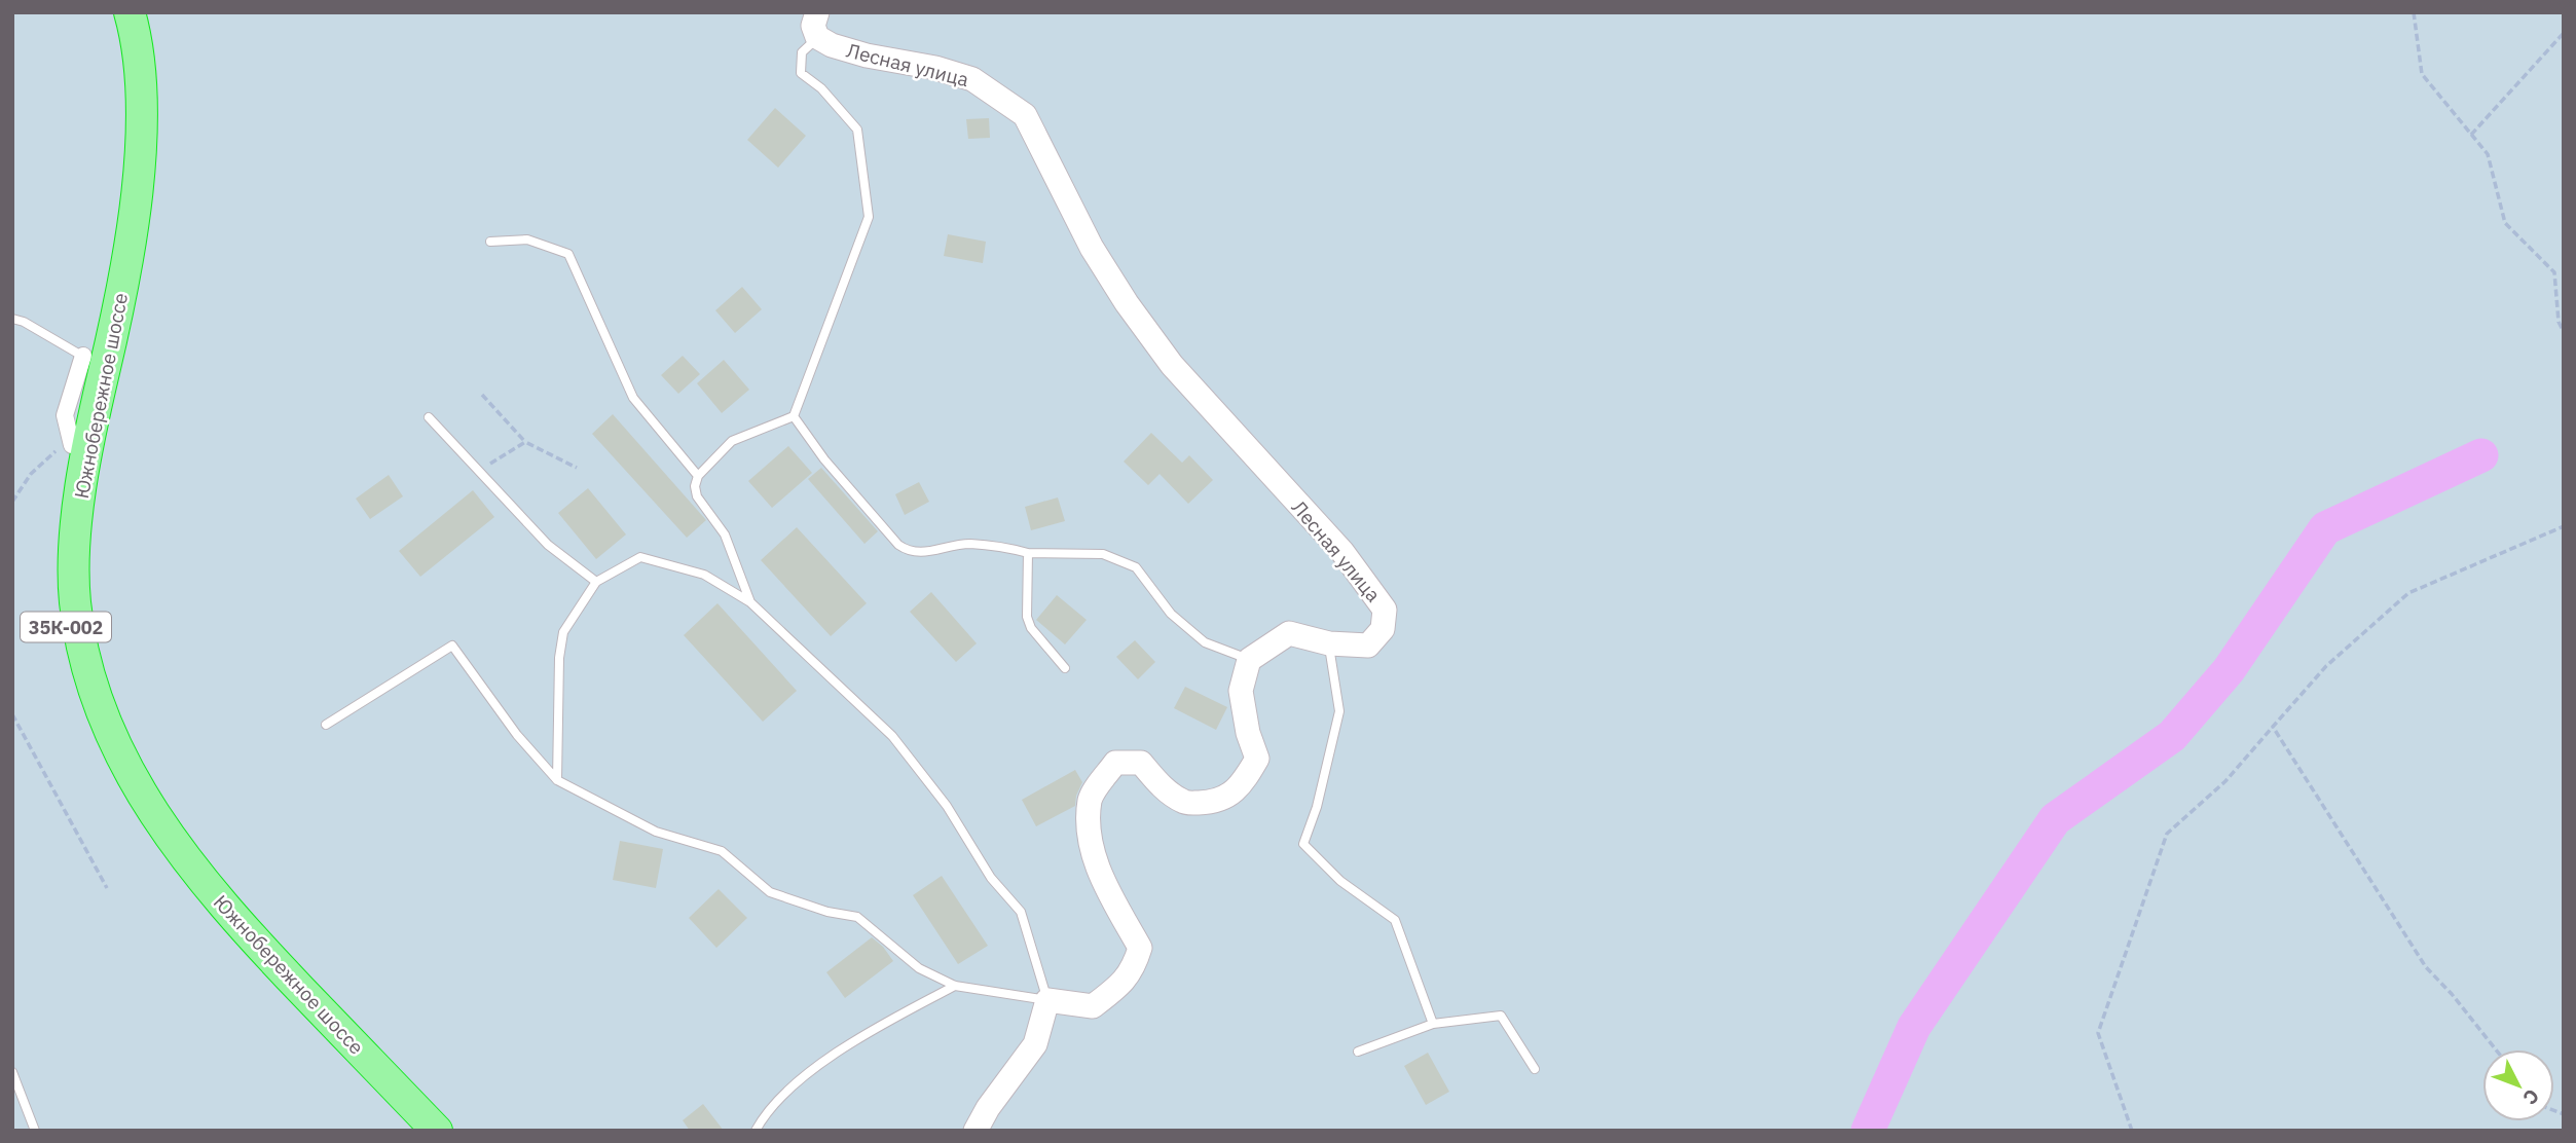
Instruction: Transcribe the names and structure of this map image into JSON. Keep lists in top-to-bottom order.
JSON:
{
  "streets": {
    "highway": ["Южнобережное шоссе", "35К-002"],
    "street": ["Лесная улица"]
  },
  "north": "bottom right"
}
